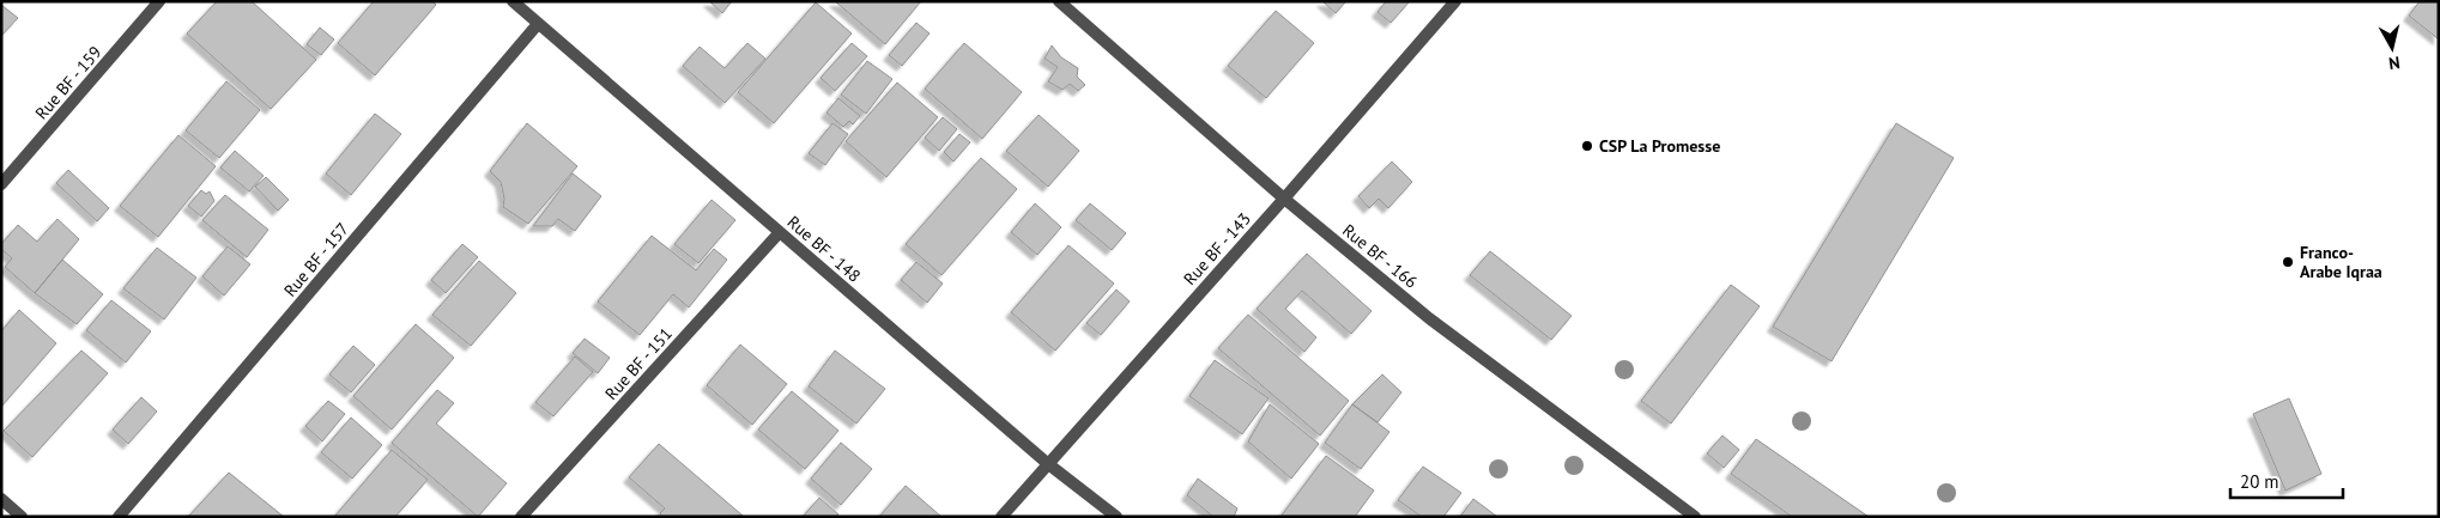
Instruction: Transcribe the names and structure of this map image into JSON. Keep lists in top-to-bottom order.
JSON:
{
  "streets": {
    "street": [
      "Rue BF - 159",
      "Rue BF - 148",
      "Rue BF - 143",
      "Rue BF - 166",
      "Rue BF - 157",
      "Rue BF - 151"
    ]
  },
  "crossings": [
    ["Rue BF - 148", "Rue BF - 143"],
    ["Rue BF - 148", "Rue BF - 157"],
    ["Rue BF - 148", "Rue BF - 151"],
    ["Rue BF - 143", "Rue BF - 166"]
  ],
  "places": ["CSP La Promesse", "Franco- Arabe Iqraa"],
  "scale_bar": "20 m",
  "north": "bottom"
}
